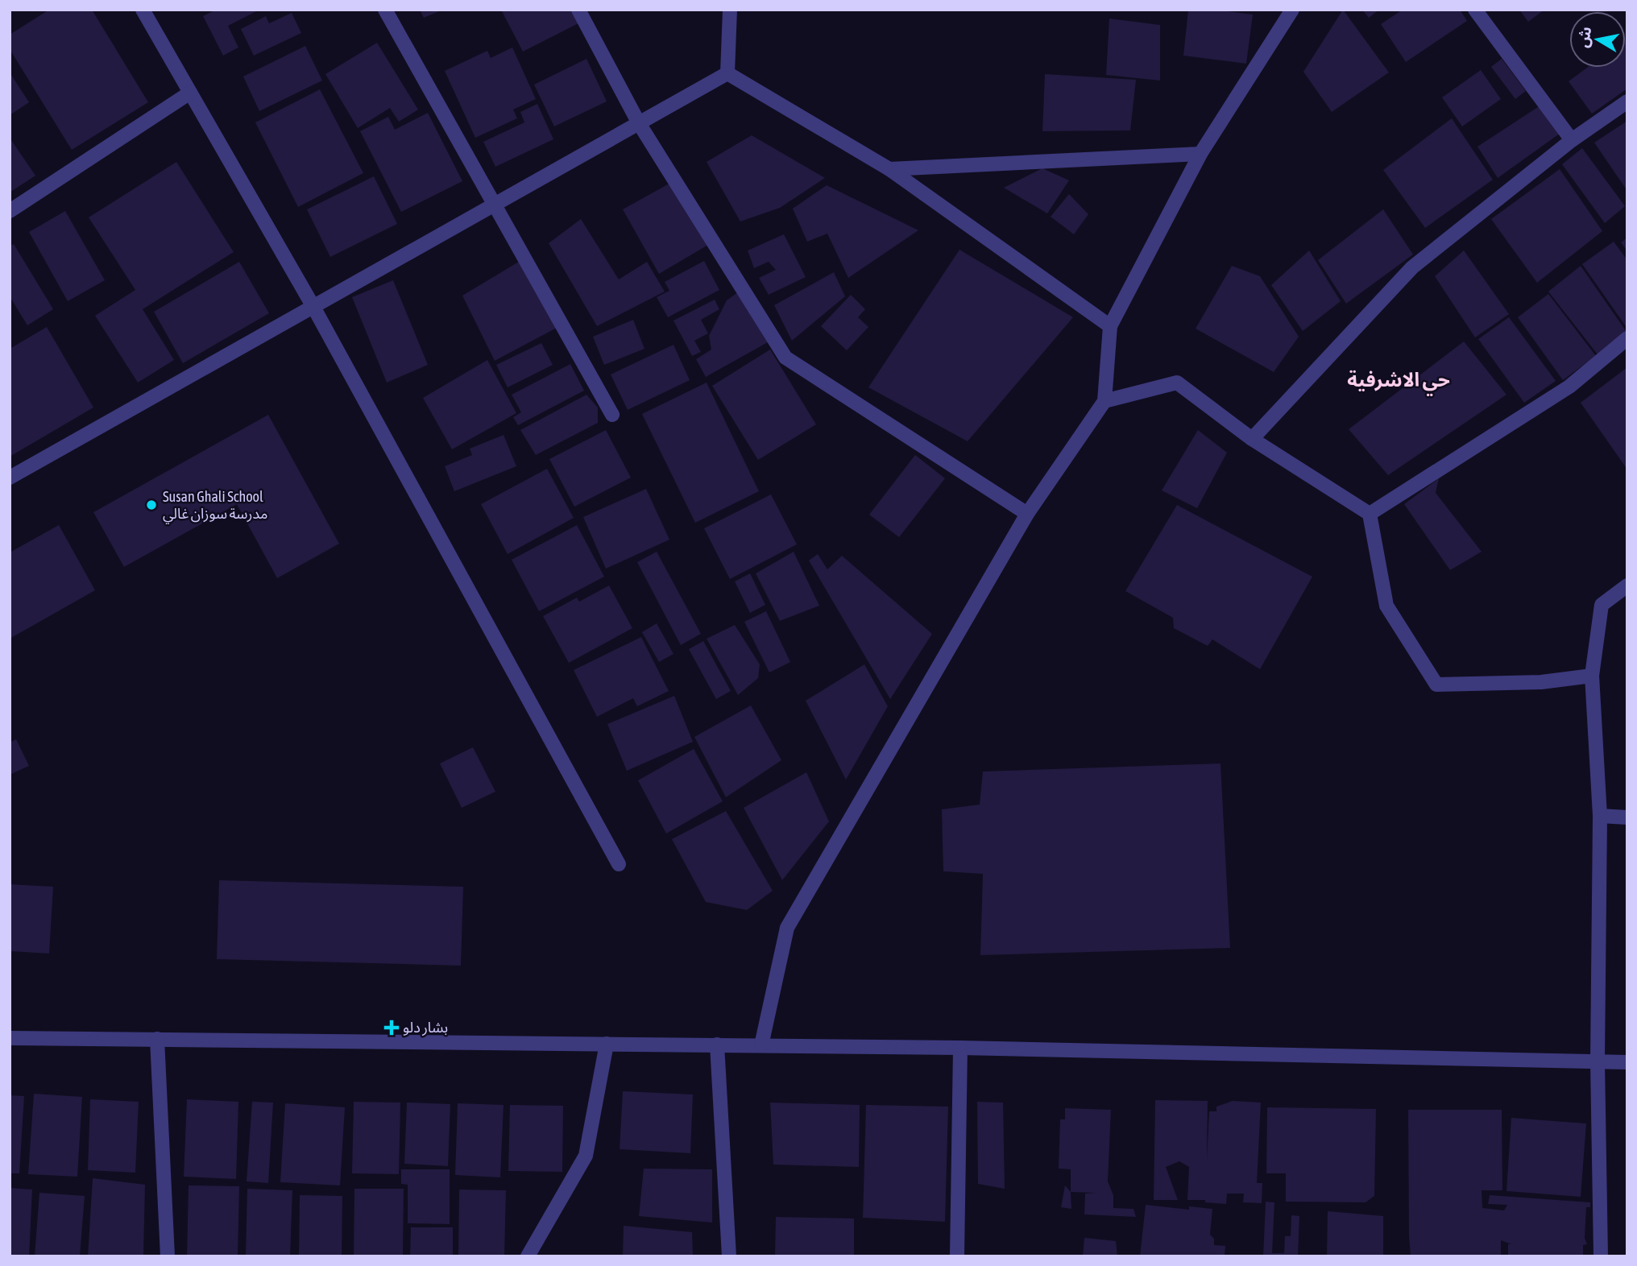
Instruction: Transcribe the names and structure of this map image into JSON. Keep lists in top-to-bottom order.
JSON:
{
  "districts": ["حي الاشرفية"],
  "places": {
    "other": ["Susan Ghali School مدرسة سوزان غالي"],
    "health": ["بشار دلو"]
  },
  "north": "left"
}
